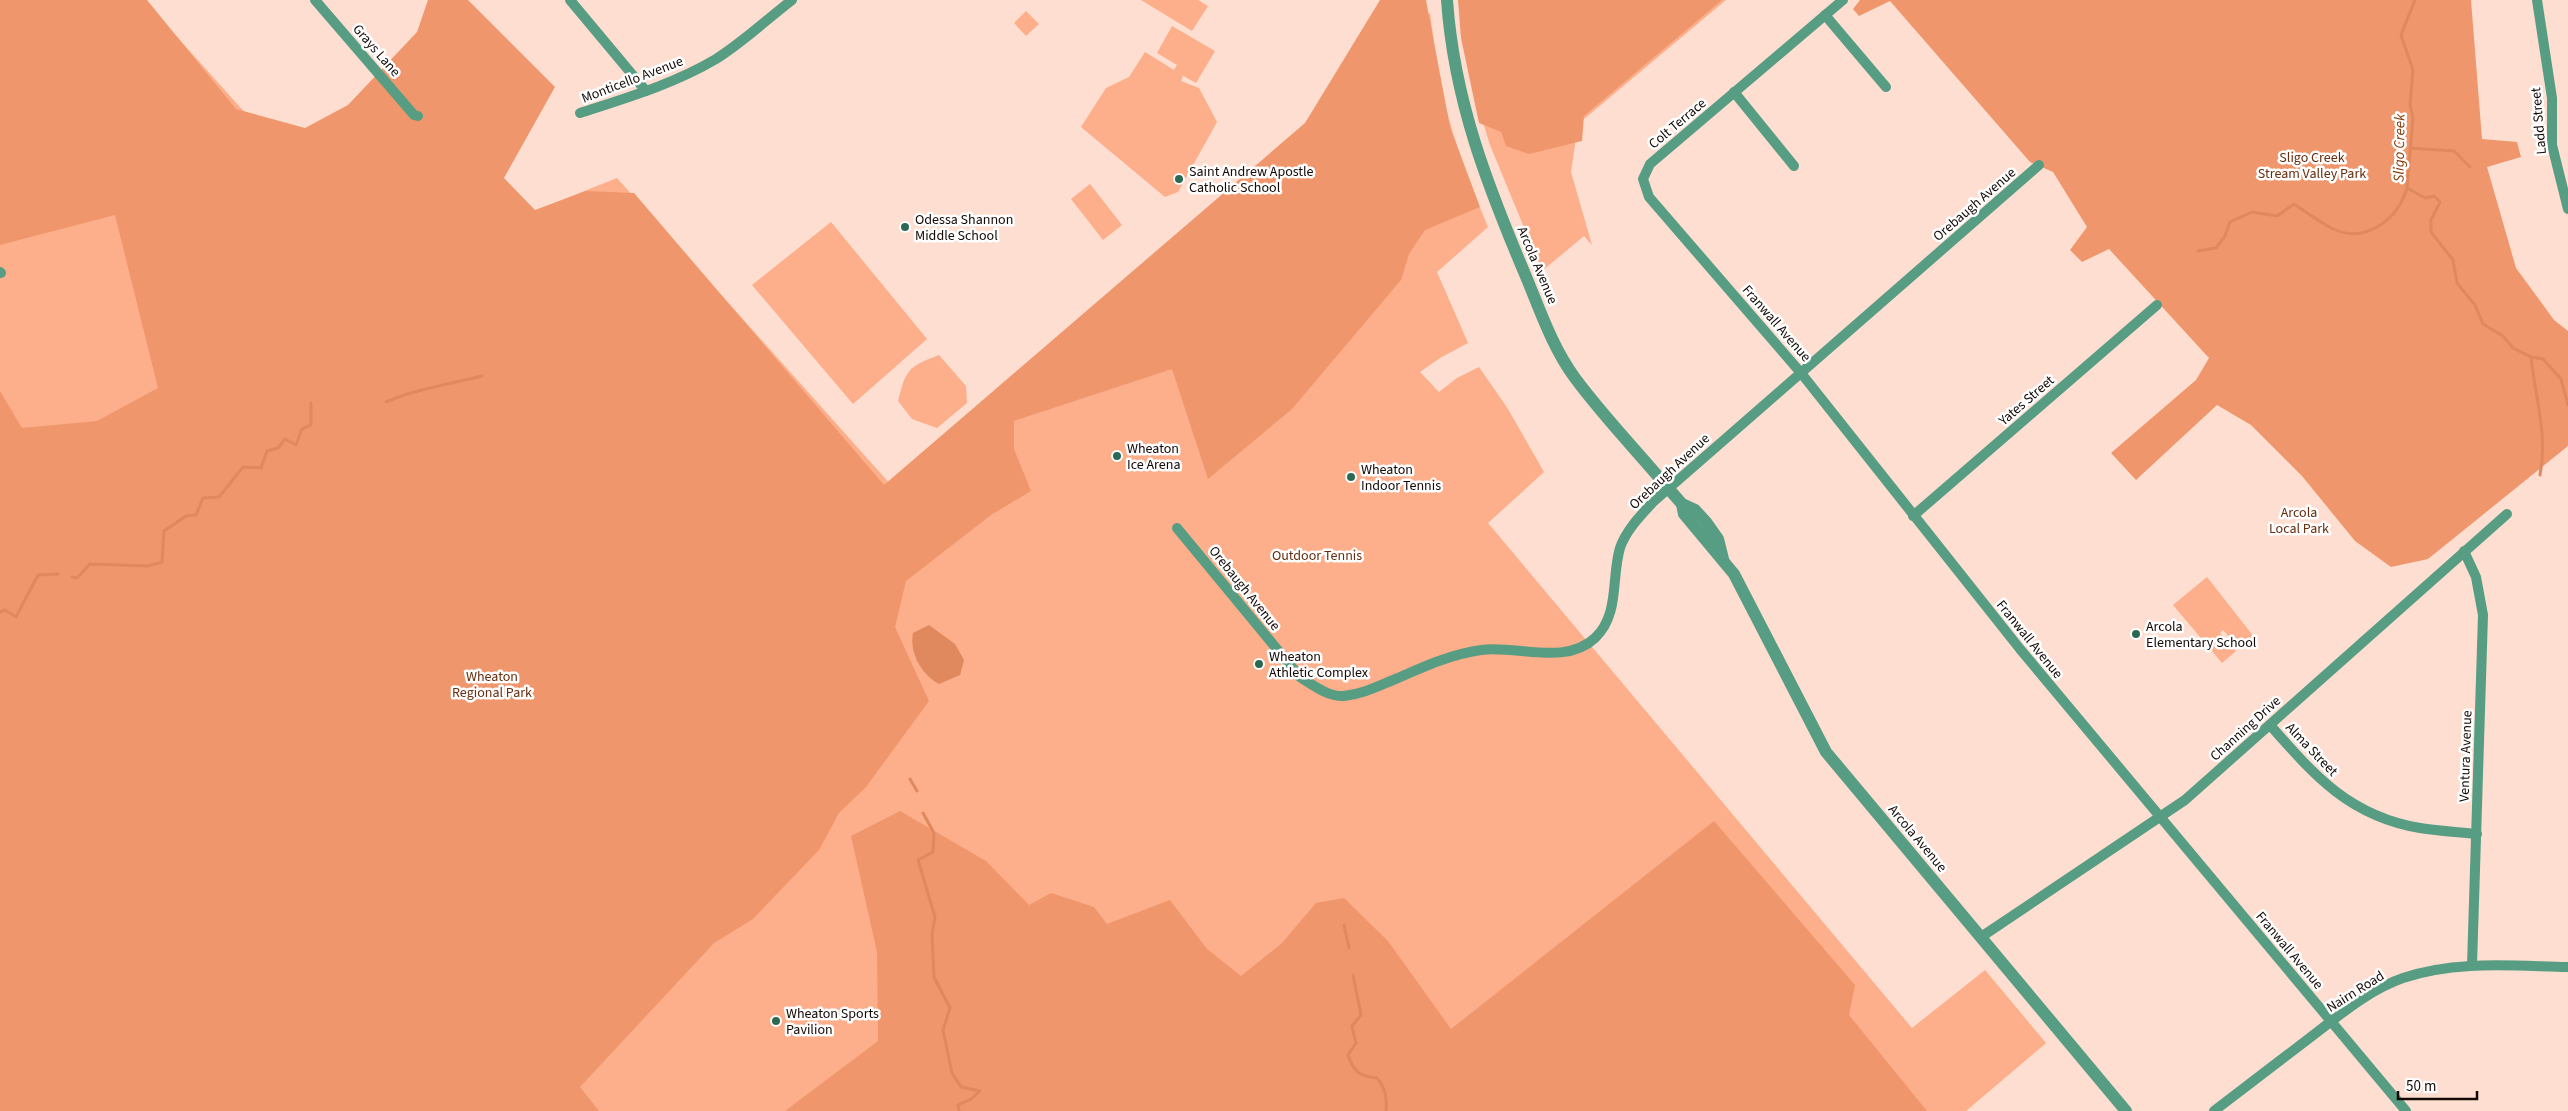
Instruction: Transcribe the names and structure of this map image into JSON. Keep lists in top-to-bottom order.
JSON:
{
  "streets": {
    "street": [
      "Grays Lane",
      "Monticello Avenue",
      "Ladd Street",
      "Colt Terrace",
      "Orebaugh Avenue",
      "Arcola Avenue",
      "Franwall Avenue",
      "Yates Street",
      "Channing Drive",
      "Alma Street",
      "Ventura Avenue",
      "Nairn Road"
    ]
  },
  "crossings": [
    ["Colt Terrace", "Franwall Avenue"],
    ["Orebaugh Avenue", "Arcola Avenue"],
    ["Orebaugh Avenue", "Franwall Avenue"],
    ["Arcola Avenue", "Channing Drive"],
    ["Franwall Avenue", "Yates Street"],
    ["Franwall Avenue", "Channing Drive"],
    ["Franwall Avenue", "Nairn Road"],
    ["Channing Drive", "Alma Street"],
    ["Channing Drive", "Ventura Avenue"],
    ["Alma Street", "Ventura Avenue"],
    ["Ventura Avenue", "Nairn Road"]
  ],
  "water": ["Sligo Creek"],
  "parks": [
    "Sligo Creek Stream Valley Park",
    "Arcola Local Park",
    "Outdoor Tennis",
    "Wheaton Regional Park"
  ],
  "places": [
    "Saint Andrew Apostle Catholic School",
    "Odessa Shannon Middle School",
    "Wheaton Ice Arena",
    "Wheaton Indoor Tennis",
    "Arcola Elementary School",
    "Wheaton Athletic Complex",
    "Wheaton Sports Pavilion"
  ],
  "scale_bar": "50 m"
}
